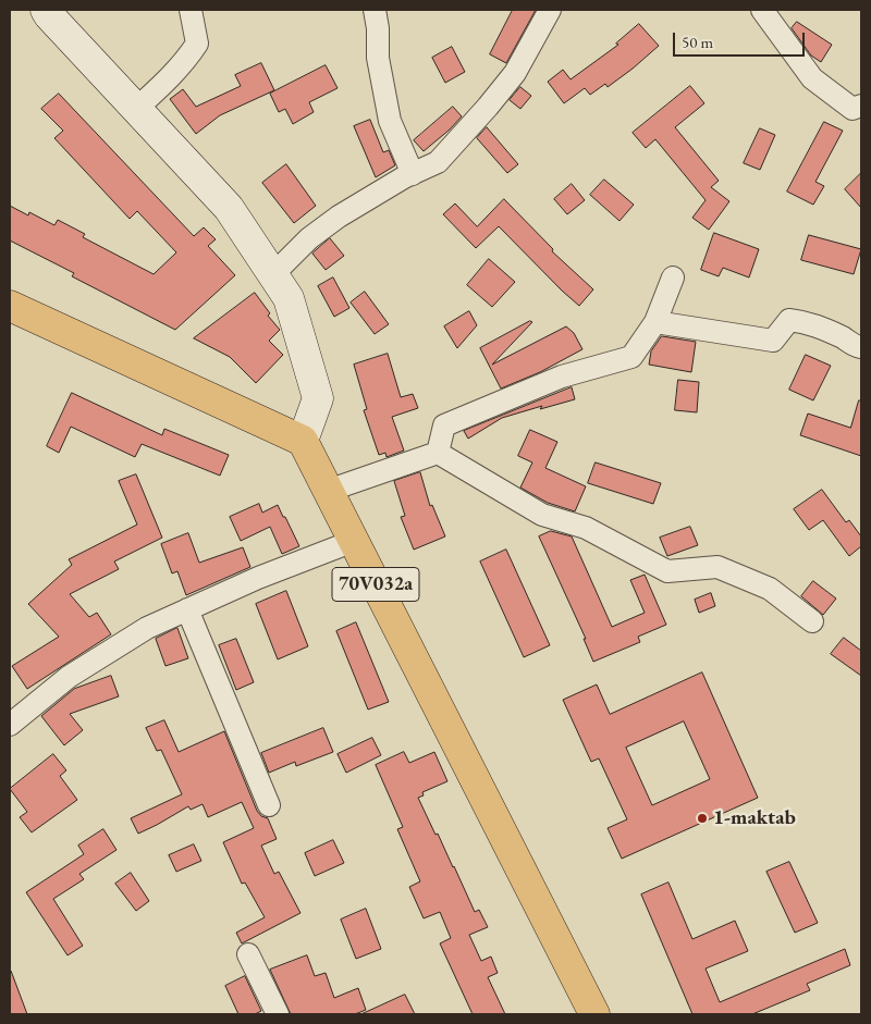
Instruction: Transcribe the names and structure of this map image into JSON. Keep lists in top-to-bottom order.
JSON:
{
  "streets": {
    "main road": ["70V032a"]
  },
  "places": ["1-maktab"],
  "scale_bar": "50 m"
}
